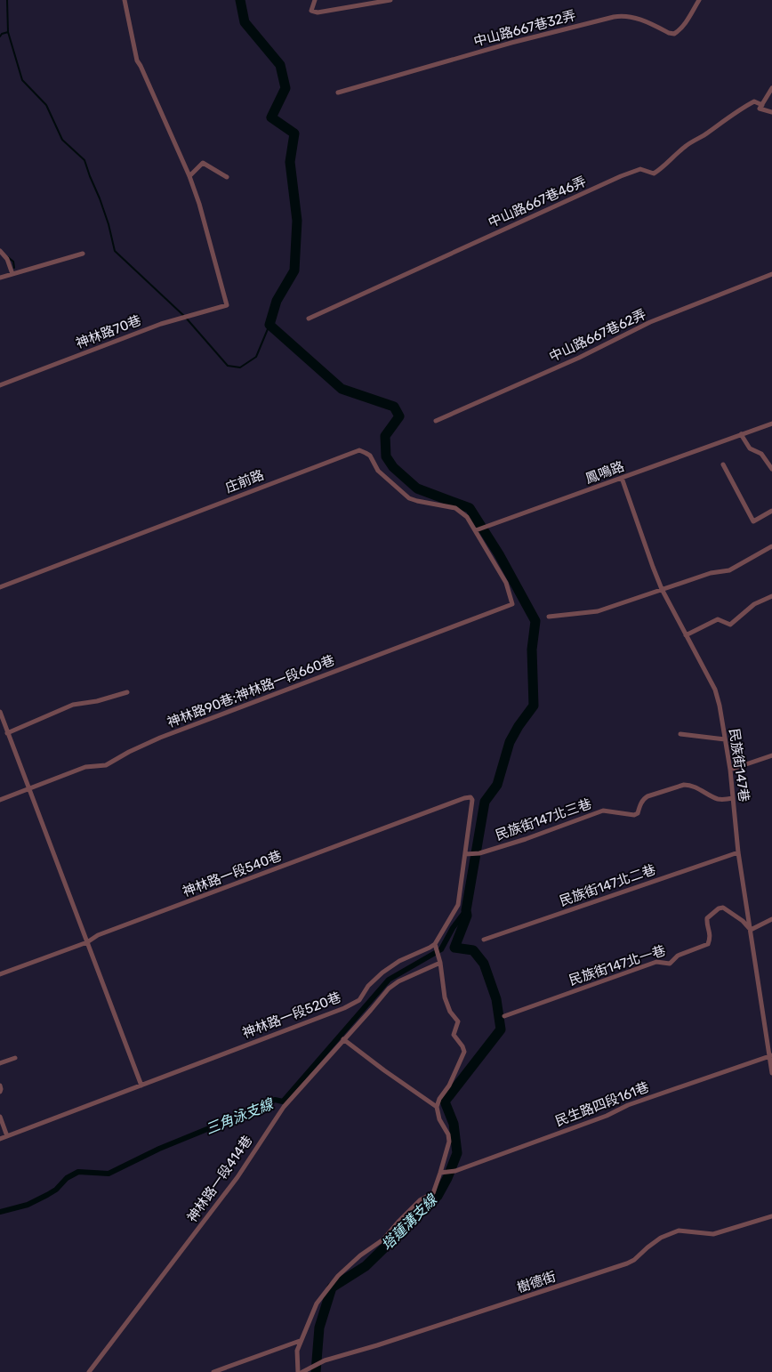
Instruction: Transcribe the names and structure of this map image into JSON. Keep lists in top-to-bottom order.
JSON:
{
  "streets": {
    "street": [
      "中山路667巷32弄",
      "中山路667巷46弄",
      "神林路70巷",
      "中山路667巷62弄",
      "鳳鳴路",
      "庄前路",
      "神林路90巷;神林路一段660巷",
      "民族街147巷",
      "民族街147北三巷",
      "神林路一段540巷",
      "民族街147北二巷",
      "民族街147北一巷",
      "神林路一段520巷",
      "民生路四段161巷",
      "神林路一段414巷",
      "樹德街"
    ]
  },
  "crossings": [
    ["鳳鳴路", "庄前路"],
    ["鳳鳴路", "民族街147巷"],
    ["庄前路", "神林路90巷;神林路一段660巷"],
    ["民族街147巷", "民族街147北三巷"],
    ["民族街147巷", "民族街147北二巷"],
    ["民族街147巷", "民族街147北一巷"],
    ["民族街147巷", "民生路四段161巷"],
    ["民族街147北三巷", "神林路一段540巷"]
  ],
  "water": ["三角泳支線", "塔蓮溝支線"]
}
